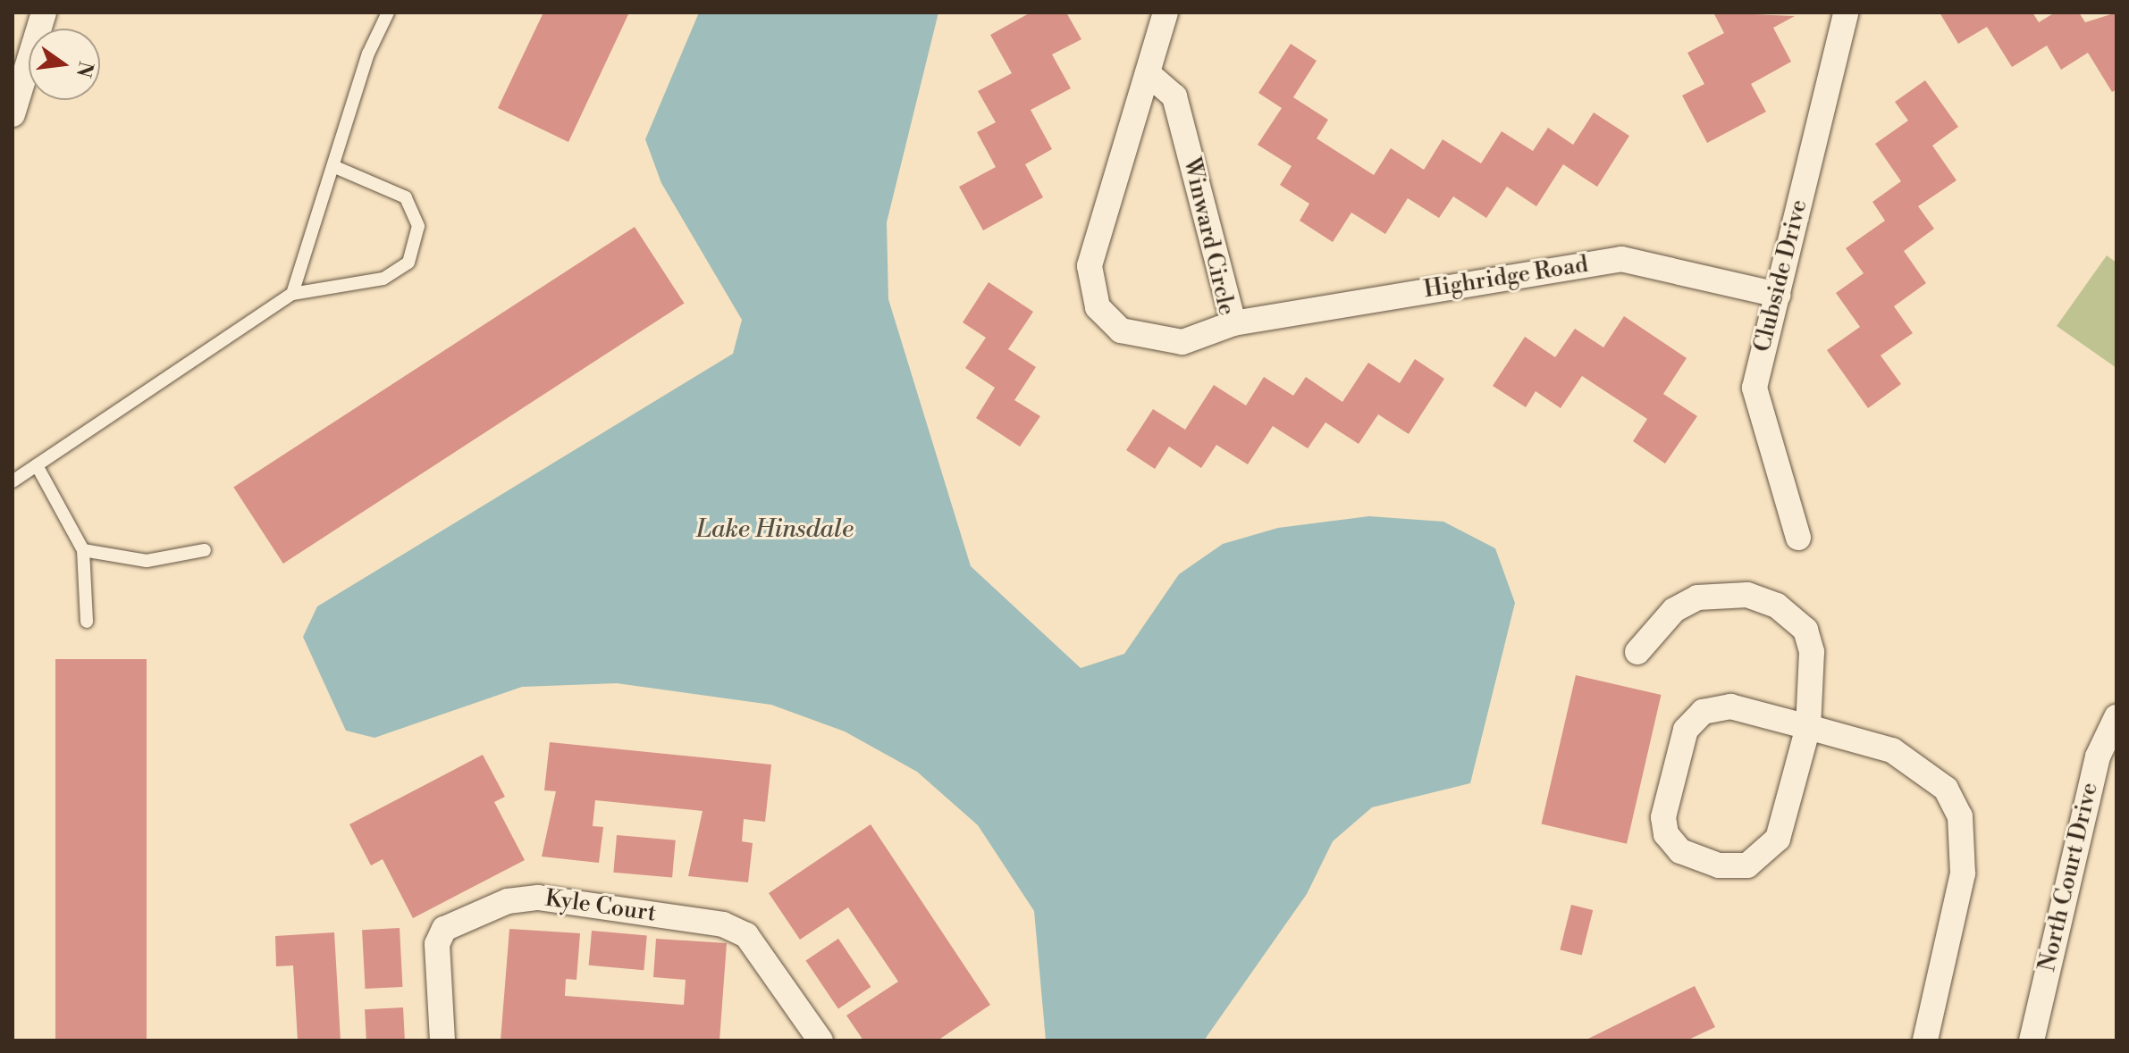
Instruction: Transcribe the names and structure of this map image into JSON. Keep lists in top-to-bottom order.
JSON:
{
  "streets": {
    "street": [
      "Winward Circle",
      "Clubside Drive",
      "Highridge Road",
      "North Court Drive",
      "Kyle Court"
    ]
  },
  "crossings": [
    ["Winward Circle", "Highridge Road"],
    ["Clubside Drive", "Highridge Road"]
  ],
  "water": ["Lake Hinsdale"],
  "north": "right"
}
